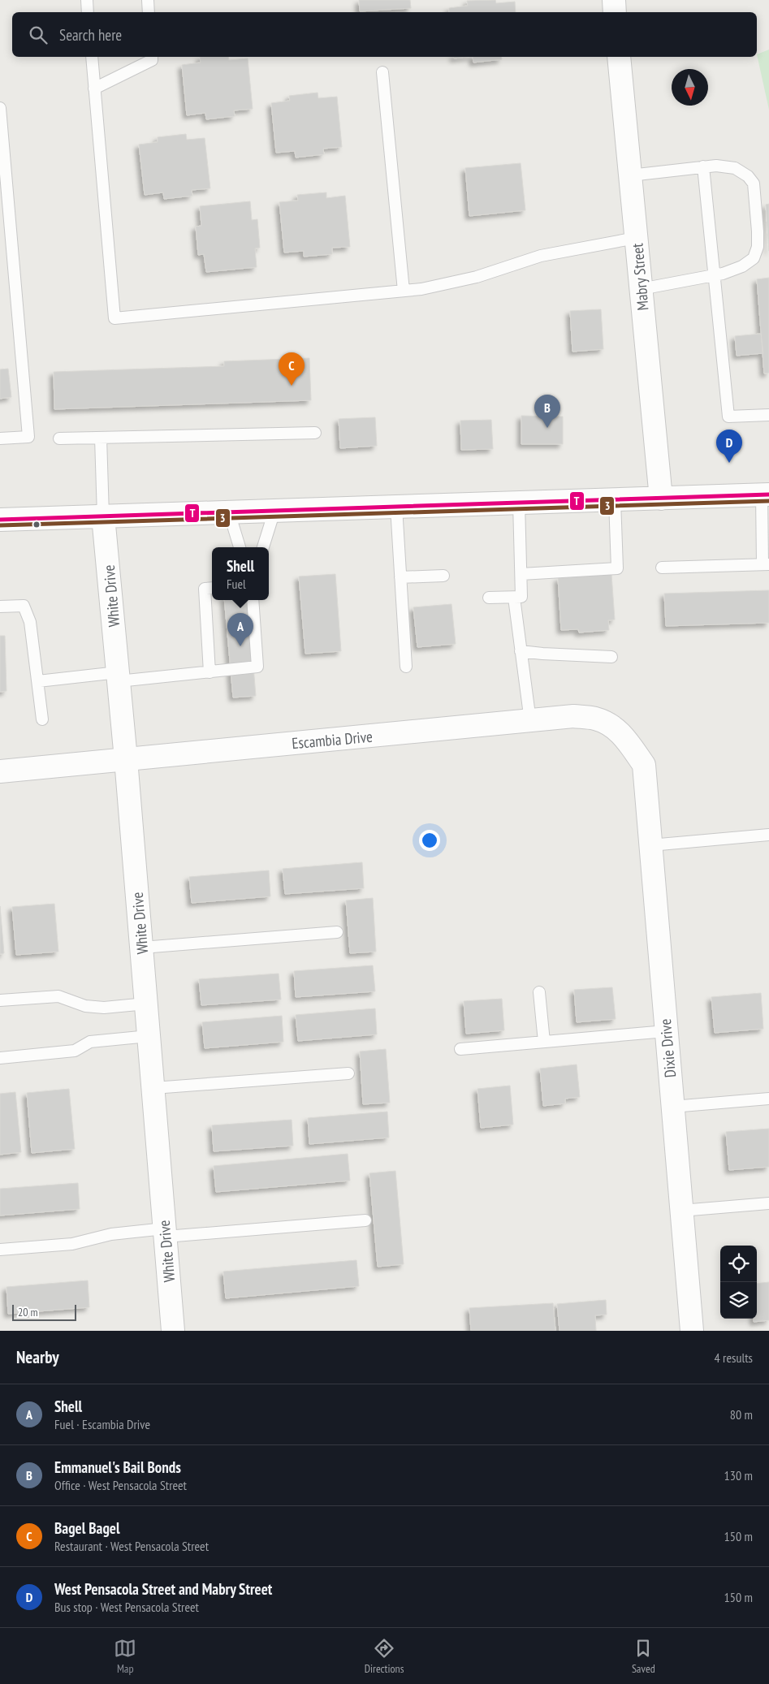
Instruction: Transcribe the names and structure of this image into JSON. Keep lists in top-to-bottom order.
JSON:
{
  "streets": {
    "street": [
      "Mabry Street",
      "White Drive",
      "Escambia Drive",
      "Dixie Drive"
    ]
  },
  "crossings": [
    ["White Drive", "Escambia Drive"],
    ["Escambia Drive", "Dixie Drive"]
  ],
  "lines": ["transit line T", "transit line 3"],
  "scale_bar": "20 m",
  "north": "bottom",
  "page": {
    "search": "Search here",
    "pins": [
      "C",
      "B",
      "D",
      "A"
    ],
    "popup": ["Shell", "Fuel"],
    "scale": "20 m",
    "heading": ["Nearby", "4 results"],
    "list": [
      {
        "mark": "A",
        "name": "Shell",
        "note": "Fuel · Escambia Drive",
        "value": "80 m"
      },
      {
        "mark": "B",
        "name": "Emmanuel's Bail Bonds",
        "note": "Office · West Pensacola Street",
        "value": "130 m"
      },
      {
        "mark": "C",
        "name": "Bagel Bagel",
        "note": "Restaurant · West Pensacola Street",
        "value": "150 m"
      },
      {
        "mark": "D",
        "name": "West Pensacola Street and Mabry Street",
        "note": "Bus stop · West Pensacola Street",
        "value": "150 m"
      }
    ],
    "nav": ["Map", "Directions", "Saved"]
  }
}
